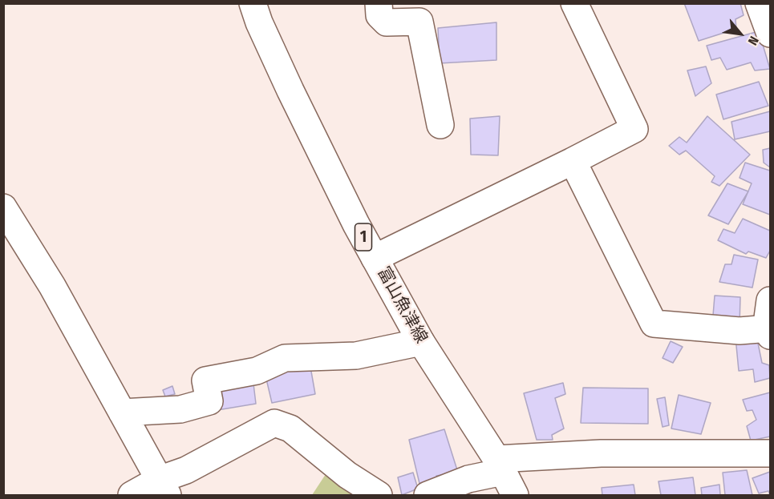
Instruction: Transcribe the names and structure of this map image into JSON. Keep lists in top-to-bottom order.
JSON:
{
  "streets": {
    "street": ["1", "富山魚津線"]
  },
  "north": "bottom right"
}
